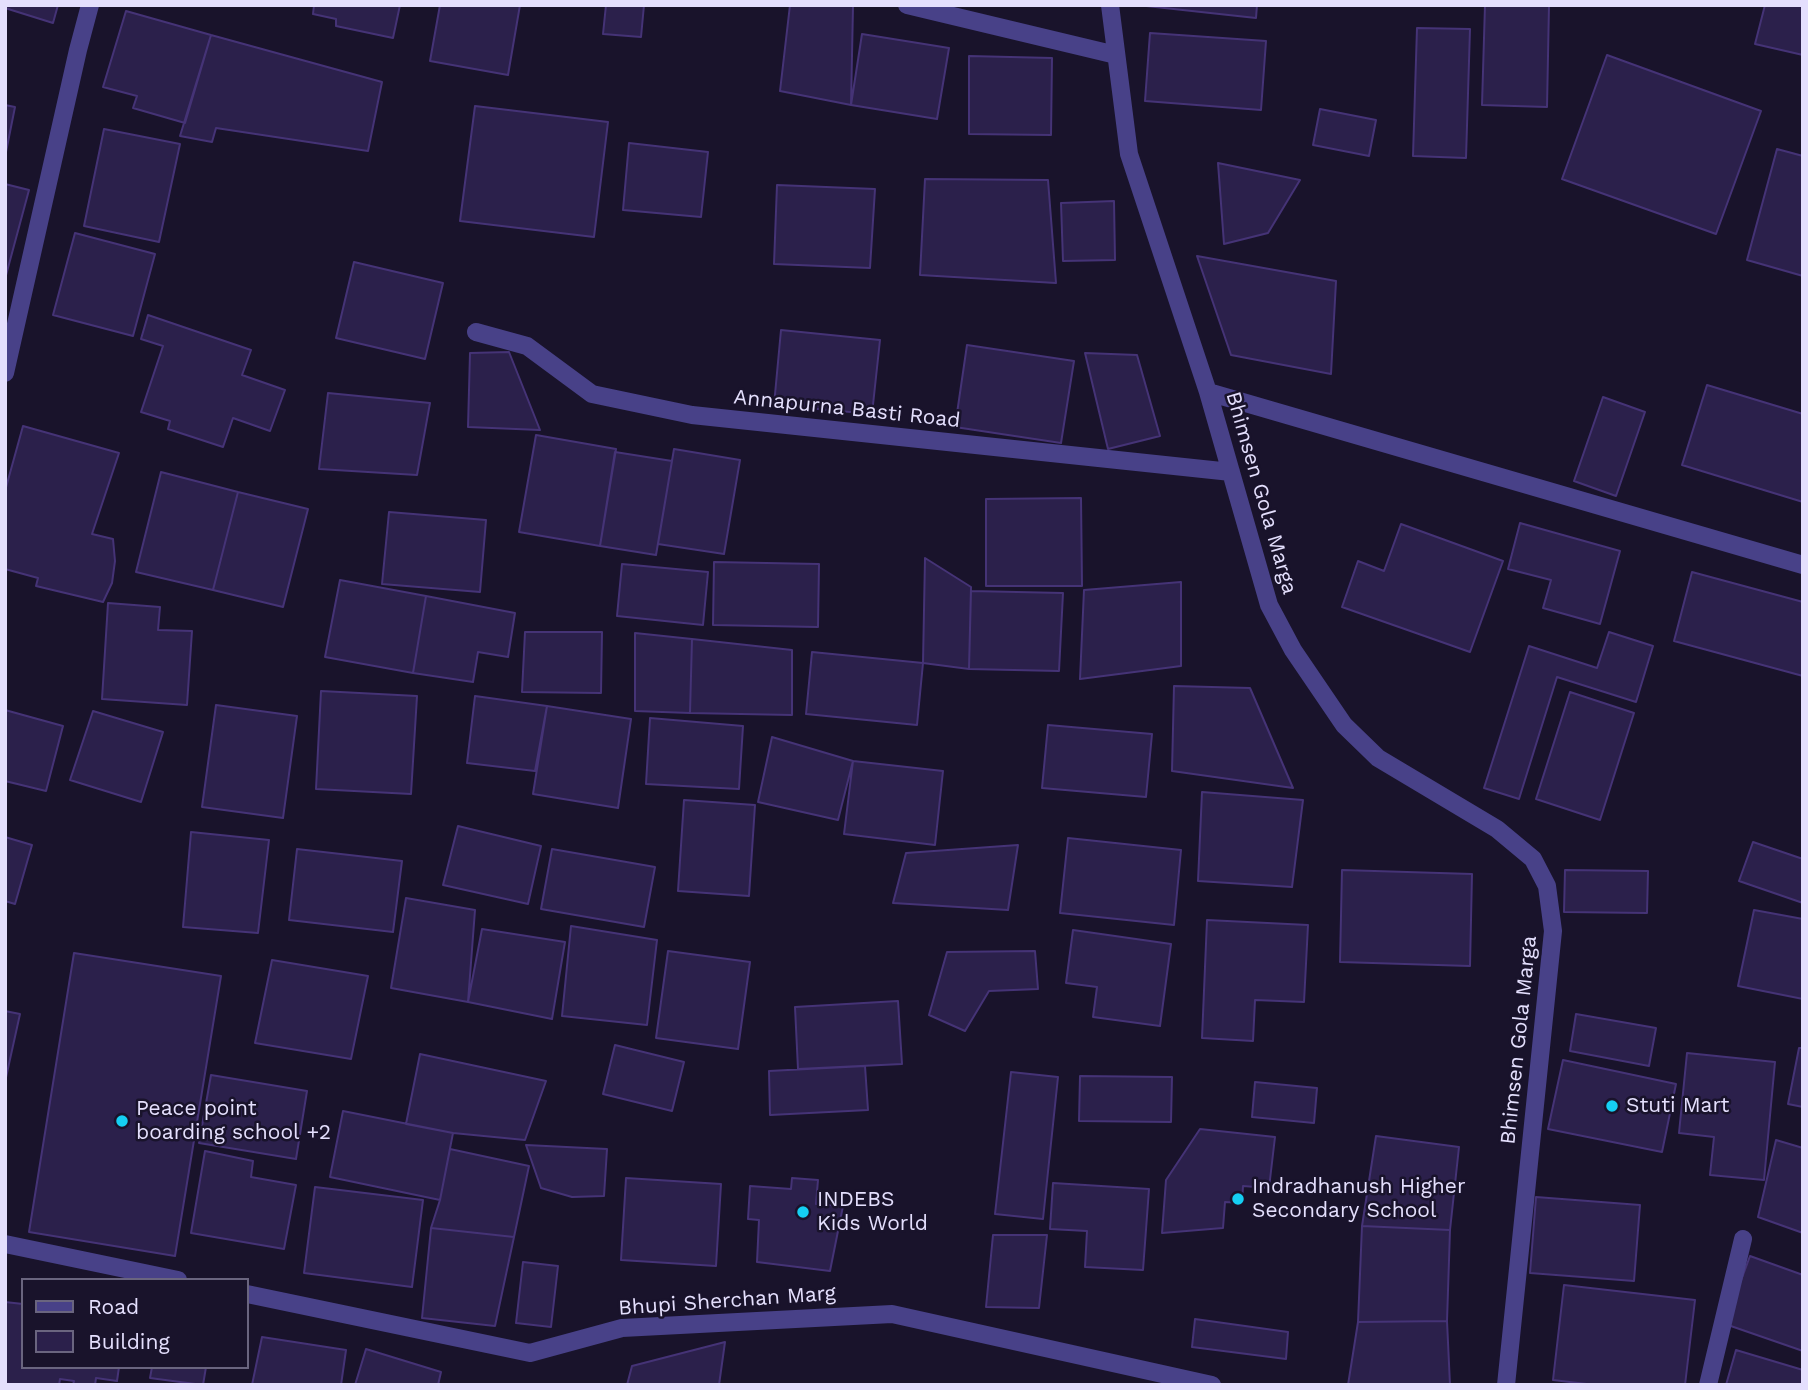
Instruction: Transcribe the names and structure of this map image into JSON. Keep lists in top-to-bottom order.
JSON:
{
  "streets": {
    "street": ["Annapurna Basti Road", "Bhimsen Gola Marga", "Bhupi Sherchan Marg"]
  },
  "crossings": [
    ["Annapurna Basti Road", "Bhimsen Gola Marga"]
  ],
  "places": [
    "Stuti Mart",
    "Peace point boarding school +2",
    "Indradhanush Higher Secondary School",
    "INDEBS Kids World"
  ],
  "legend": ["Road", "Building"]
}
